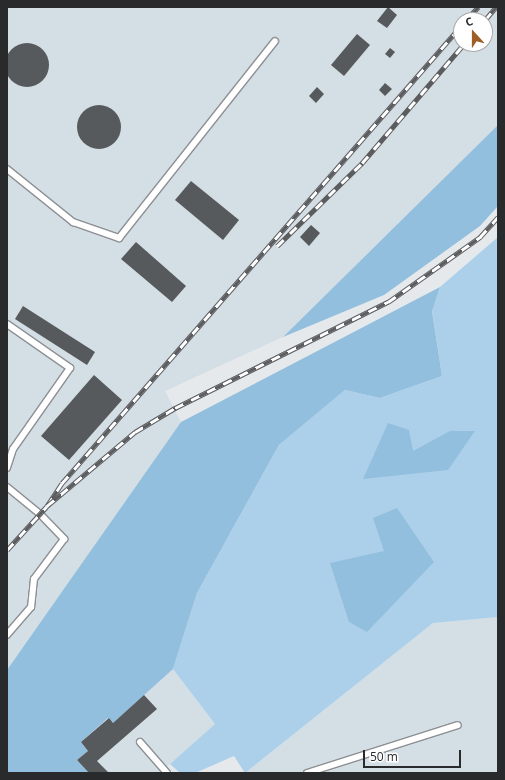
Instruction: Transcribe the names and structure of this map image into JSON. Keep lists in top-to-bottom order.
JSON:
{
  "scale_bar": "50 m",
  "north": "top"
}
